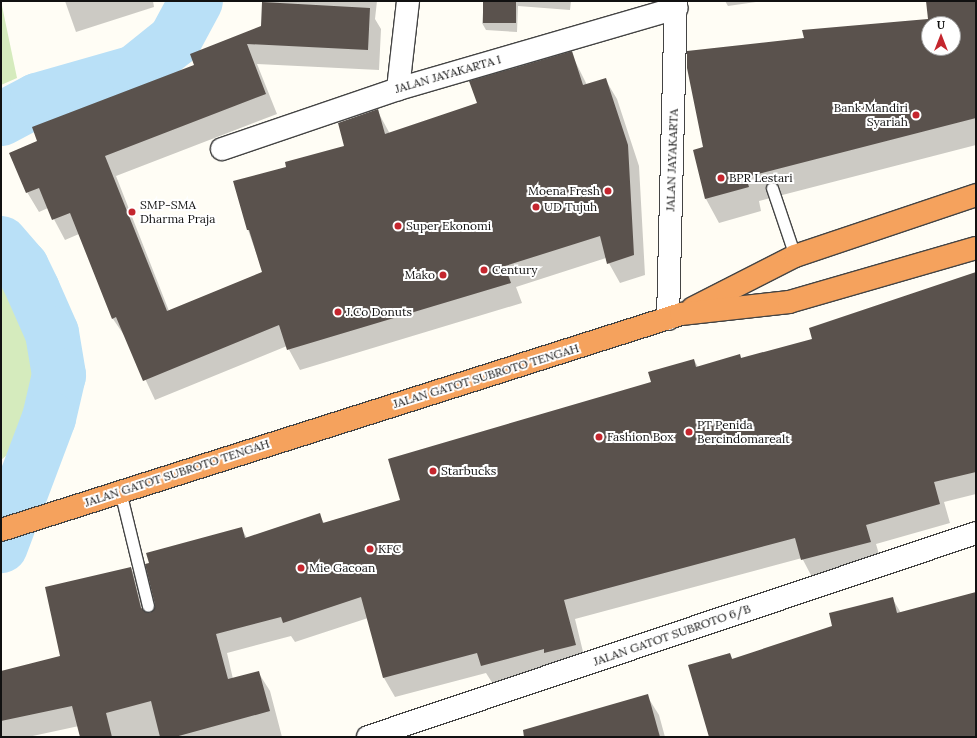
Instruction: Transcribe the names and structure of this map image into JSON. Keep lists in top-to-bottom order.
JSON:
{
  "streets": {
    "highway": ["JALAN GATOT SUBROTO TENGAH"],
    "street": ["JALAN JAYAKARTA I", "JALAN JAYAKARTA", "JALAN GATOT SUBROTO 6/B"]
  },
  "crossings": [
    ["JALAN JAYAKARTA I", "JALAN JAYAKARTA"],
    ["JALAN JAYAKARTA", "JALAN GATOT SUBROTO TENGAH"]
  ],
  "places": [
    "Bank Mandiri Syariah",
    "BPR Lestari",
    "Moena Fresh",
    "UD Tujuh",
    "SMP-SMA Dharma Praja",
    "Super Ekonomi",
    "Century",
    "Mako",
    "J.Co Donuts",
    "PT Penida Bercindomarealt",
    "Fashion Box",
    "Starbucks",
    "KFC",
    "Mie Gacoan"
  ],
  "north": "top"
}
